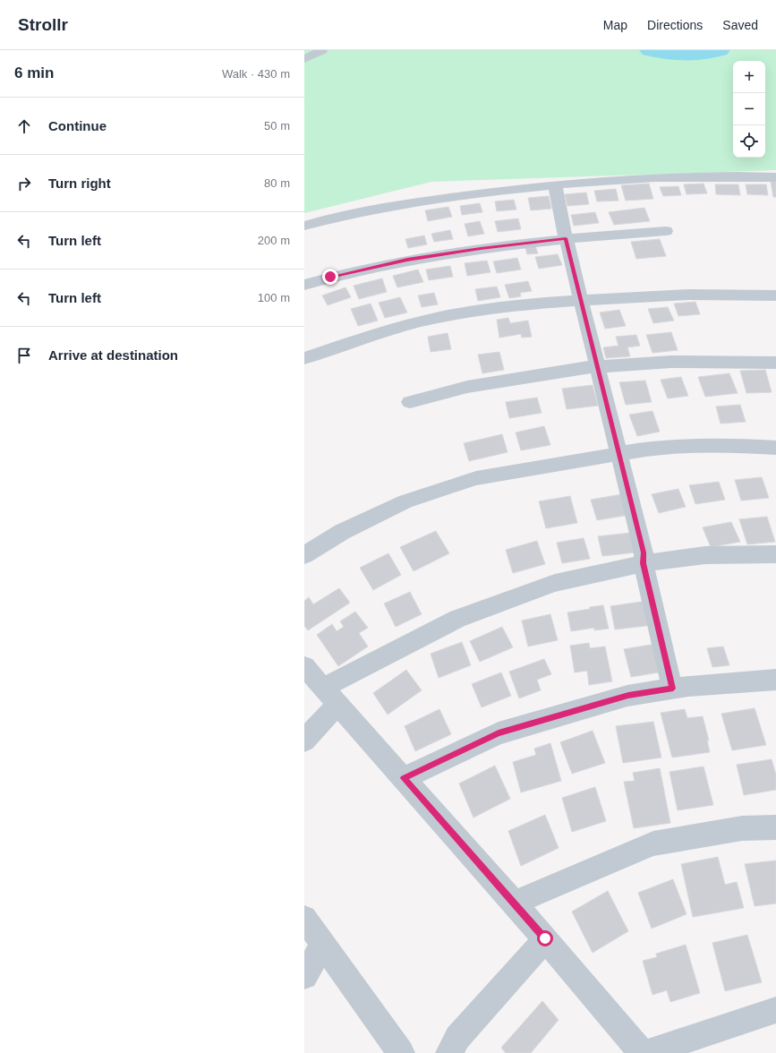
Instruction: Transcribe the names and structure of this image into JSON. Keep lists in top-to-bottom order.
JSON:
{
  "page": {
    "header": "Strollr",
    "nav": ["Map", "Directions", "Saved"],
    "heading": ["6 min", "Walk · 430 m"],
    "map_buttons": ["+", "−"],
    "list": [
      ["Continue", "50 m"],
      ["Turn right", "80 m"],
      ["Turn left", "200 m"],
      ["Turn left", "100 m"],
      "Arrive at destination"
    ]
  }
}
